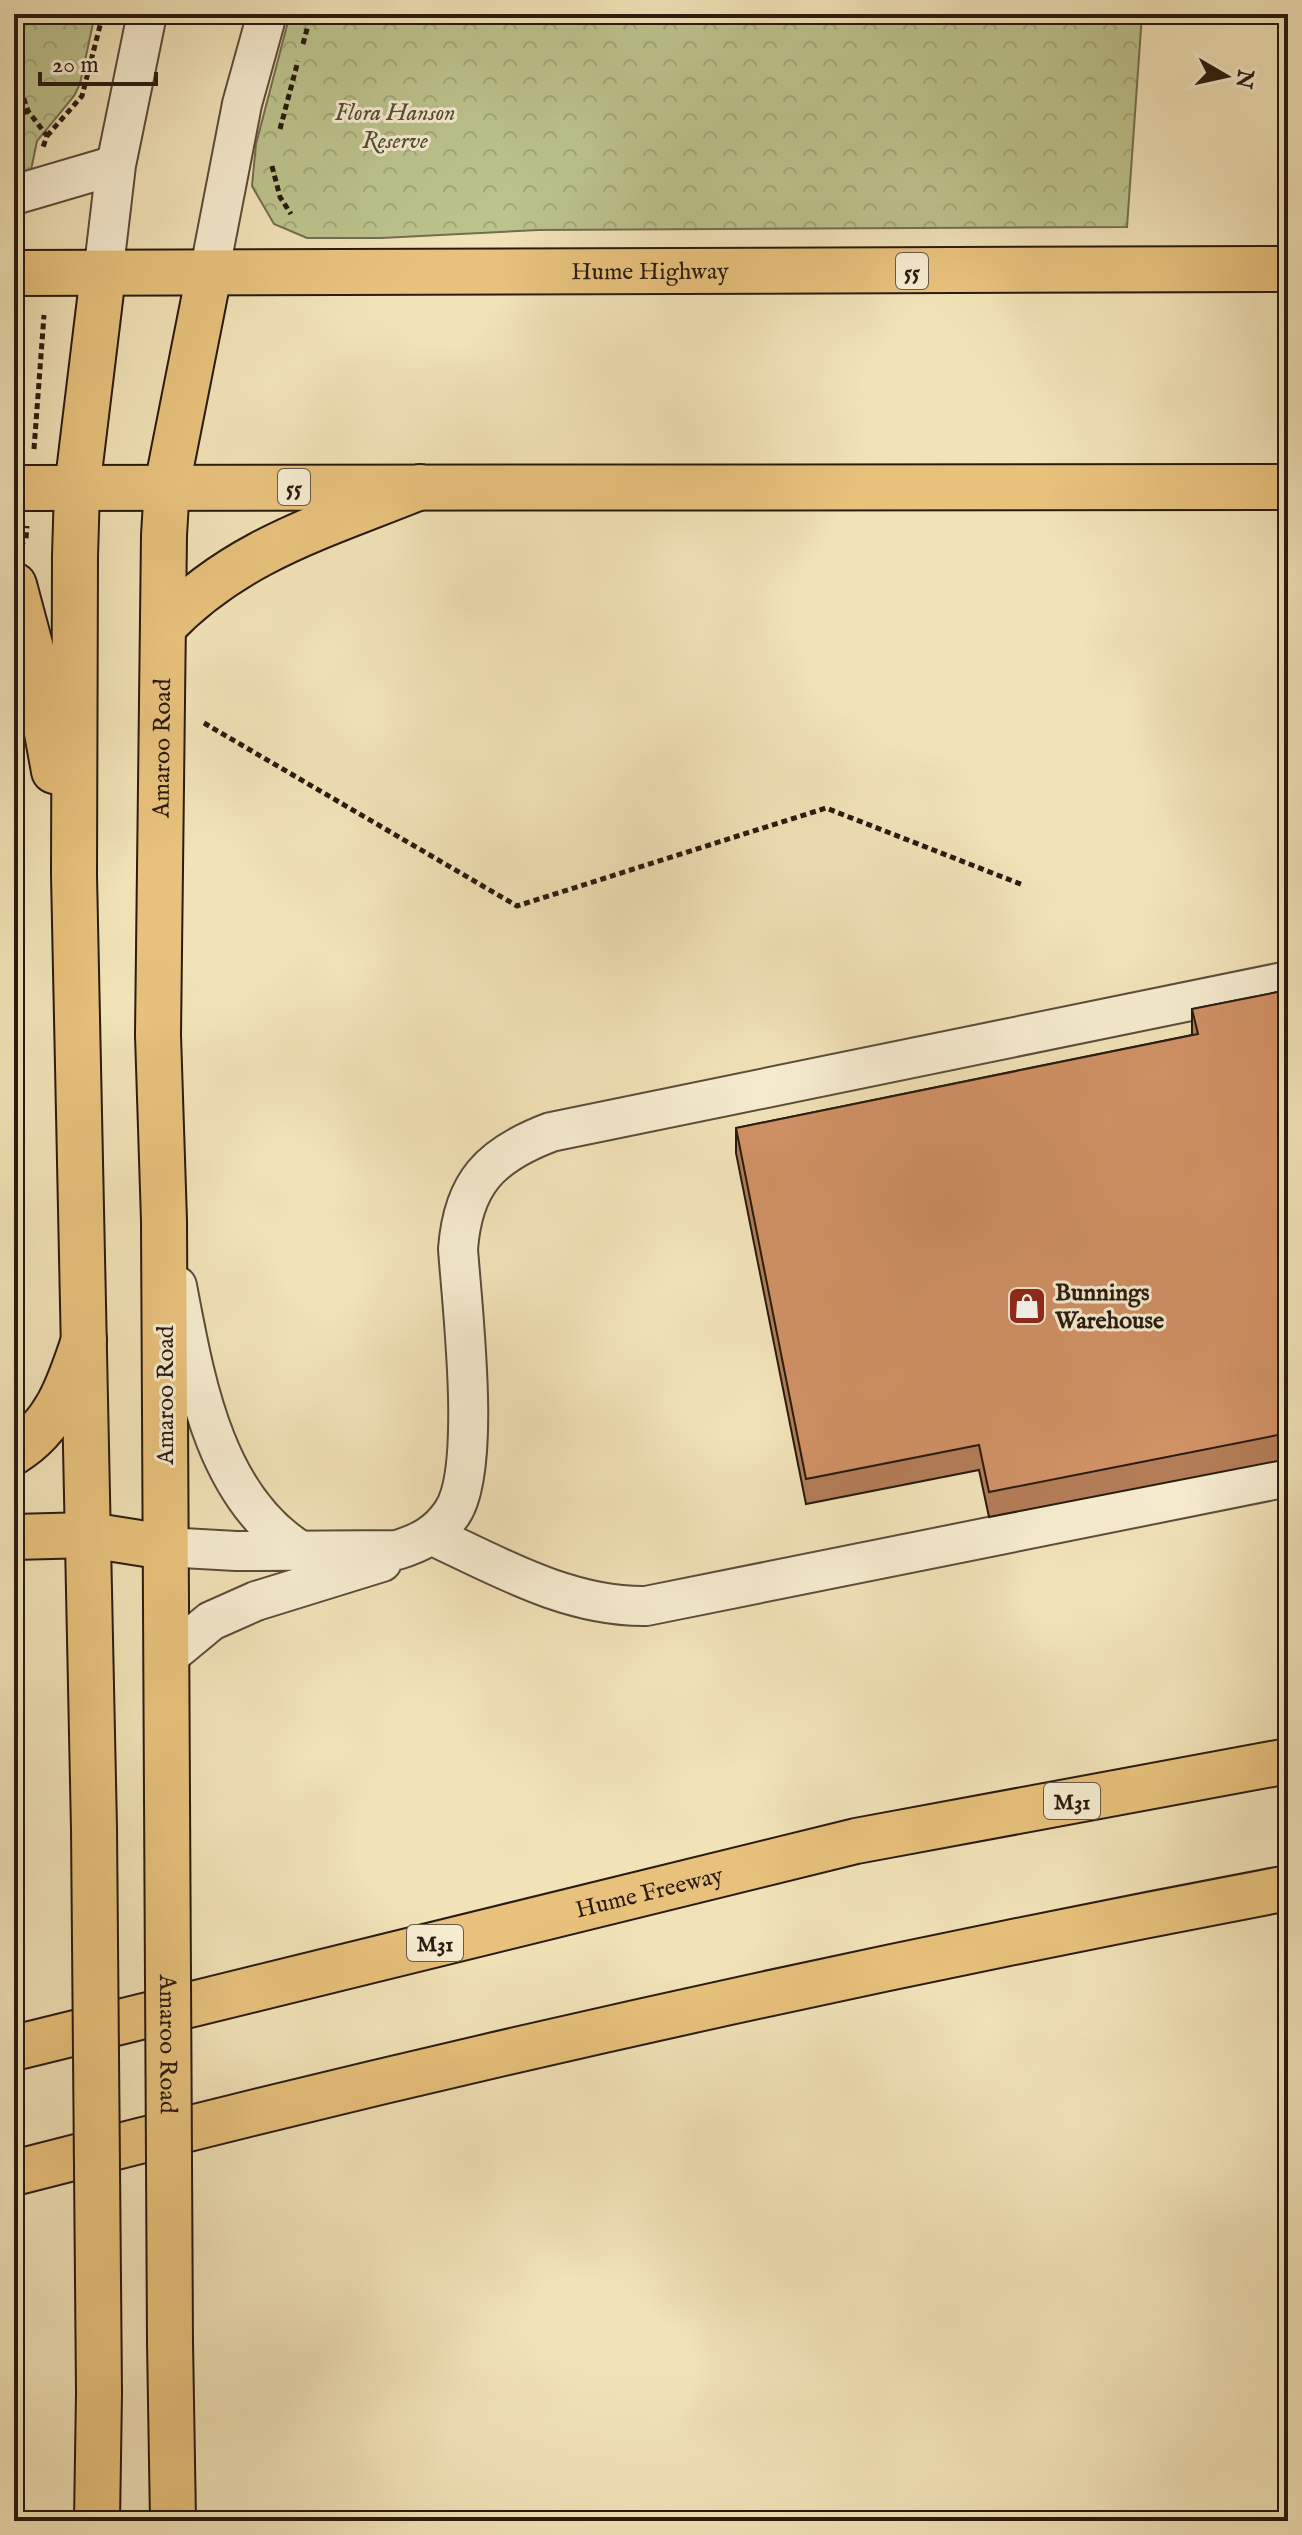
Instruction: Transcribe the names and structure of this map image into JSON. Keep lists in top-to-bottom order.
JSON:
{
  "streets": {
    "main road": [
      "55",
      "Hume Highway",
      "Amaroo Road",
      "M31",
      "Hume Freeway"
    ]
  },
  "crossings": [
    ["55", "Amaroo Road"],
    ["Hume Highway", "Amaroo Road"]
  ],
  "parks": ["Flora Hanson Reserve"],
  "places": {
    "shop": ["Bunnings Warehouse"]
  },
  "scale_bar": "20 m",
  "north": "right"
}
